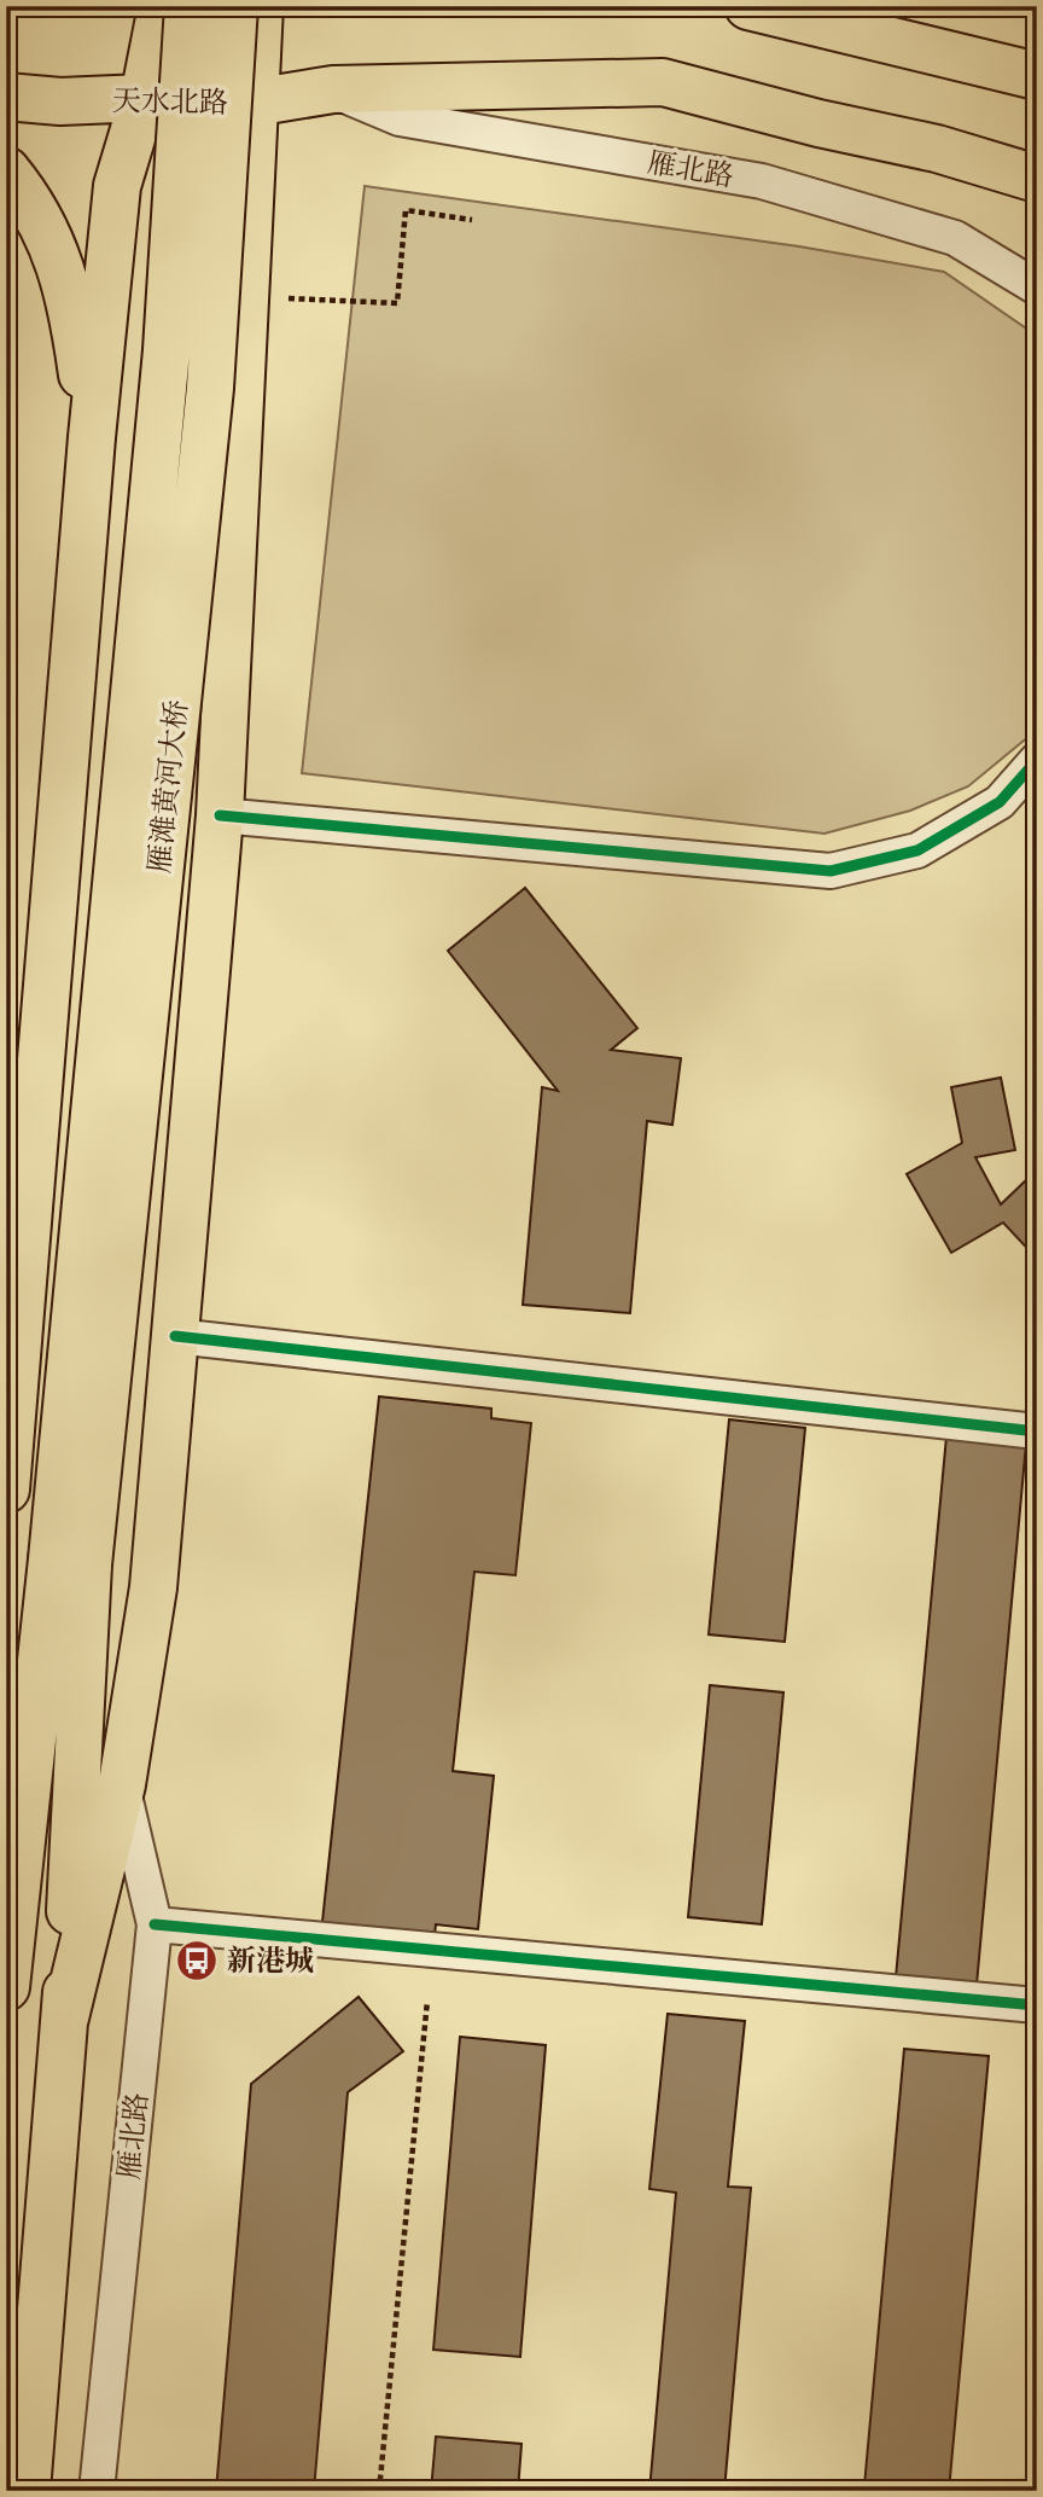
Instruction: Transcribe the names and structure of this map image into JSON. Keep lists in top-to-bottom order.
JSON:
{
  "streets": {
    "main road": ["天水北路", "雁滩黄河大桥"],
    "street": ["雁北路"]
  },
  "crossings": [
    ["天水北路", "雁北路"]
  ],
  "places": {
    "bus stop": ["新港城"]
  }
}
